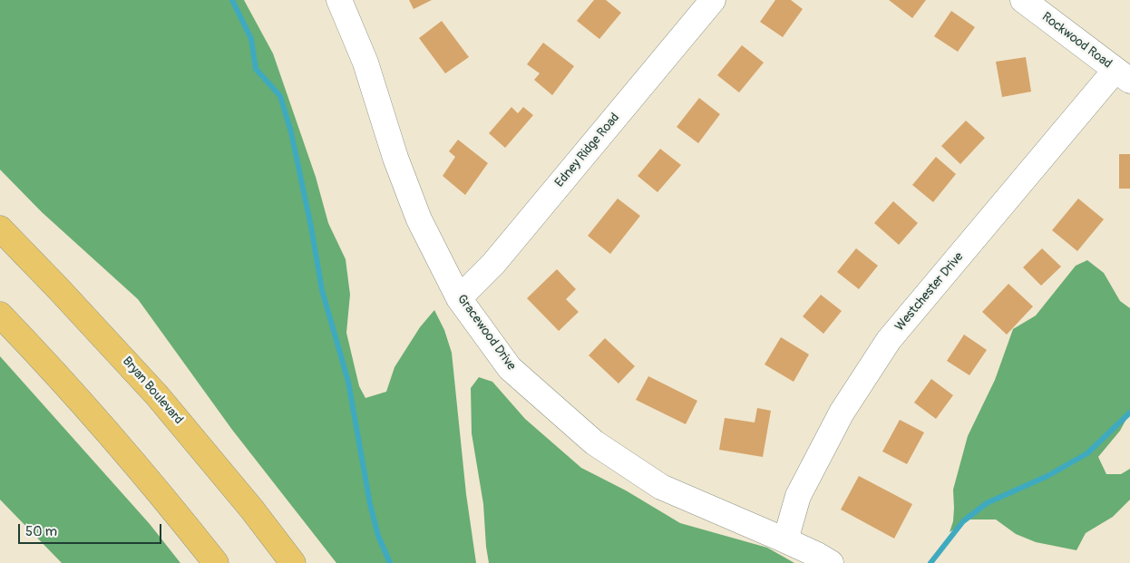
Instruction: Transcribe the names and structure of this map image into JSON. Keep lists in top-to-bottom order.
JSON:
{
  "streets": {
    "highway": ["Bryan Boulevard"],
    "street": [
      "Rockwood Road",
      "Edney Ridge Road",
      "Westchester Drive",
      "Gracewood Drive"
    ]
  },
  "crossings": [
    ["Rockwood Road", "Westchester Drive"],
    ["Edney Ridge Road", "Gracewood Drive"],
    ["Westchester Drive", "Gracewood Drive"]
  ],
  "scale_bar": "50 m"
}
